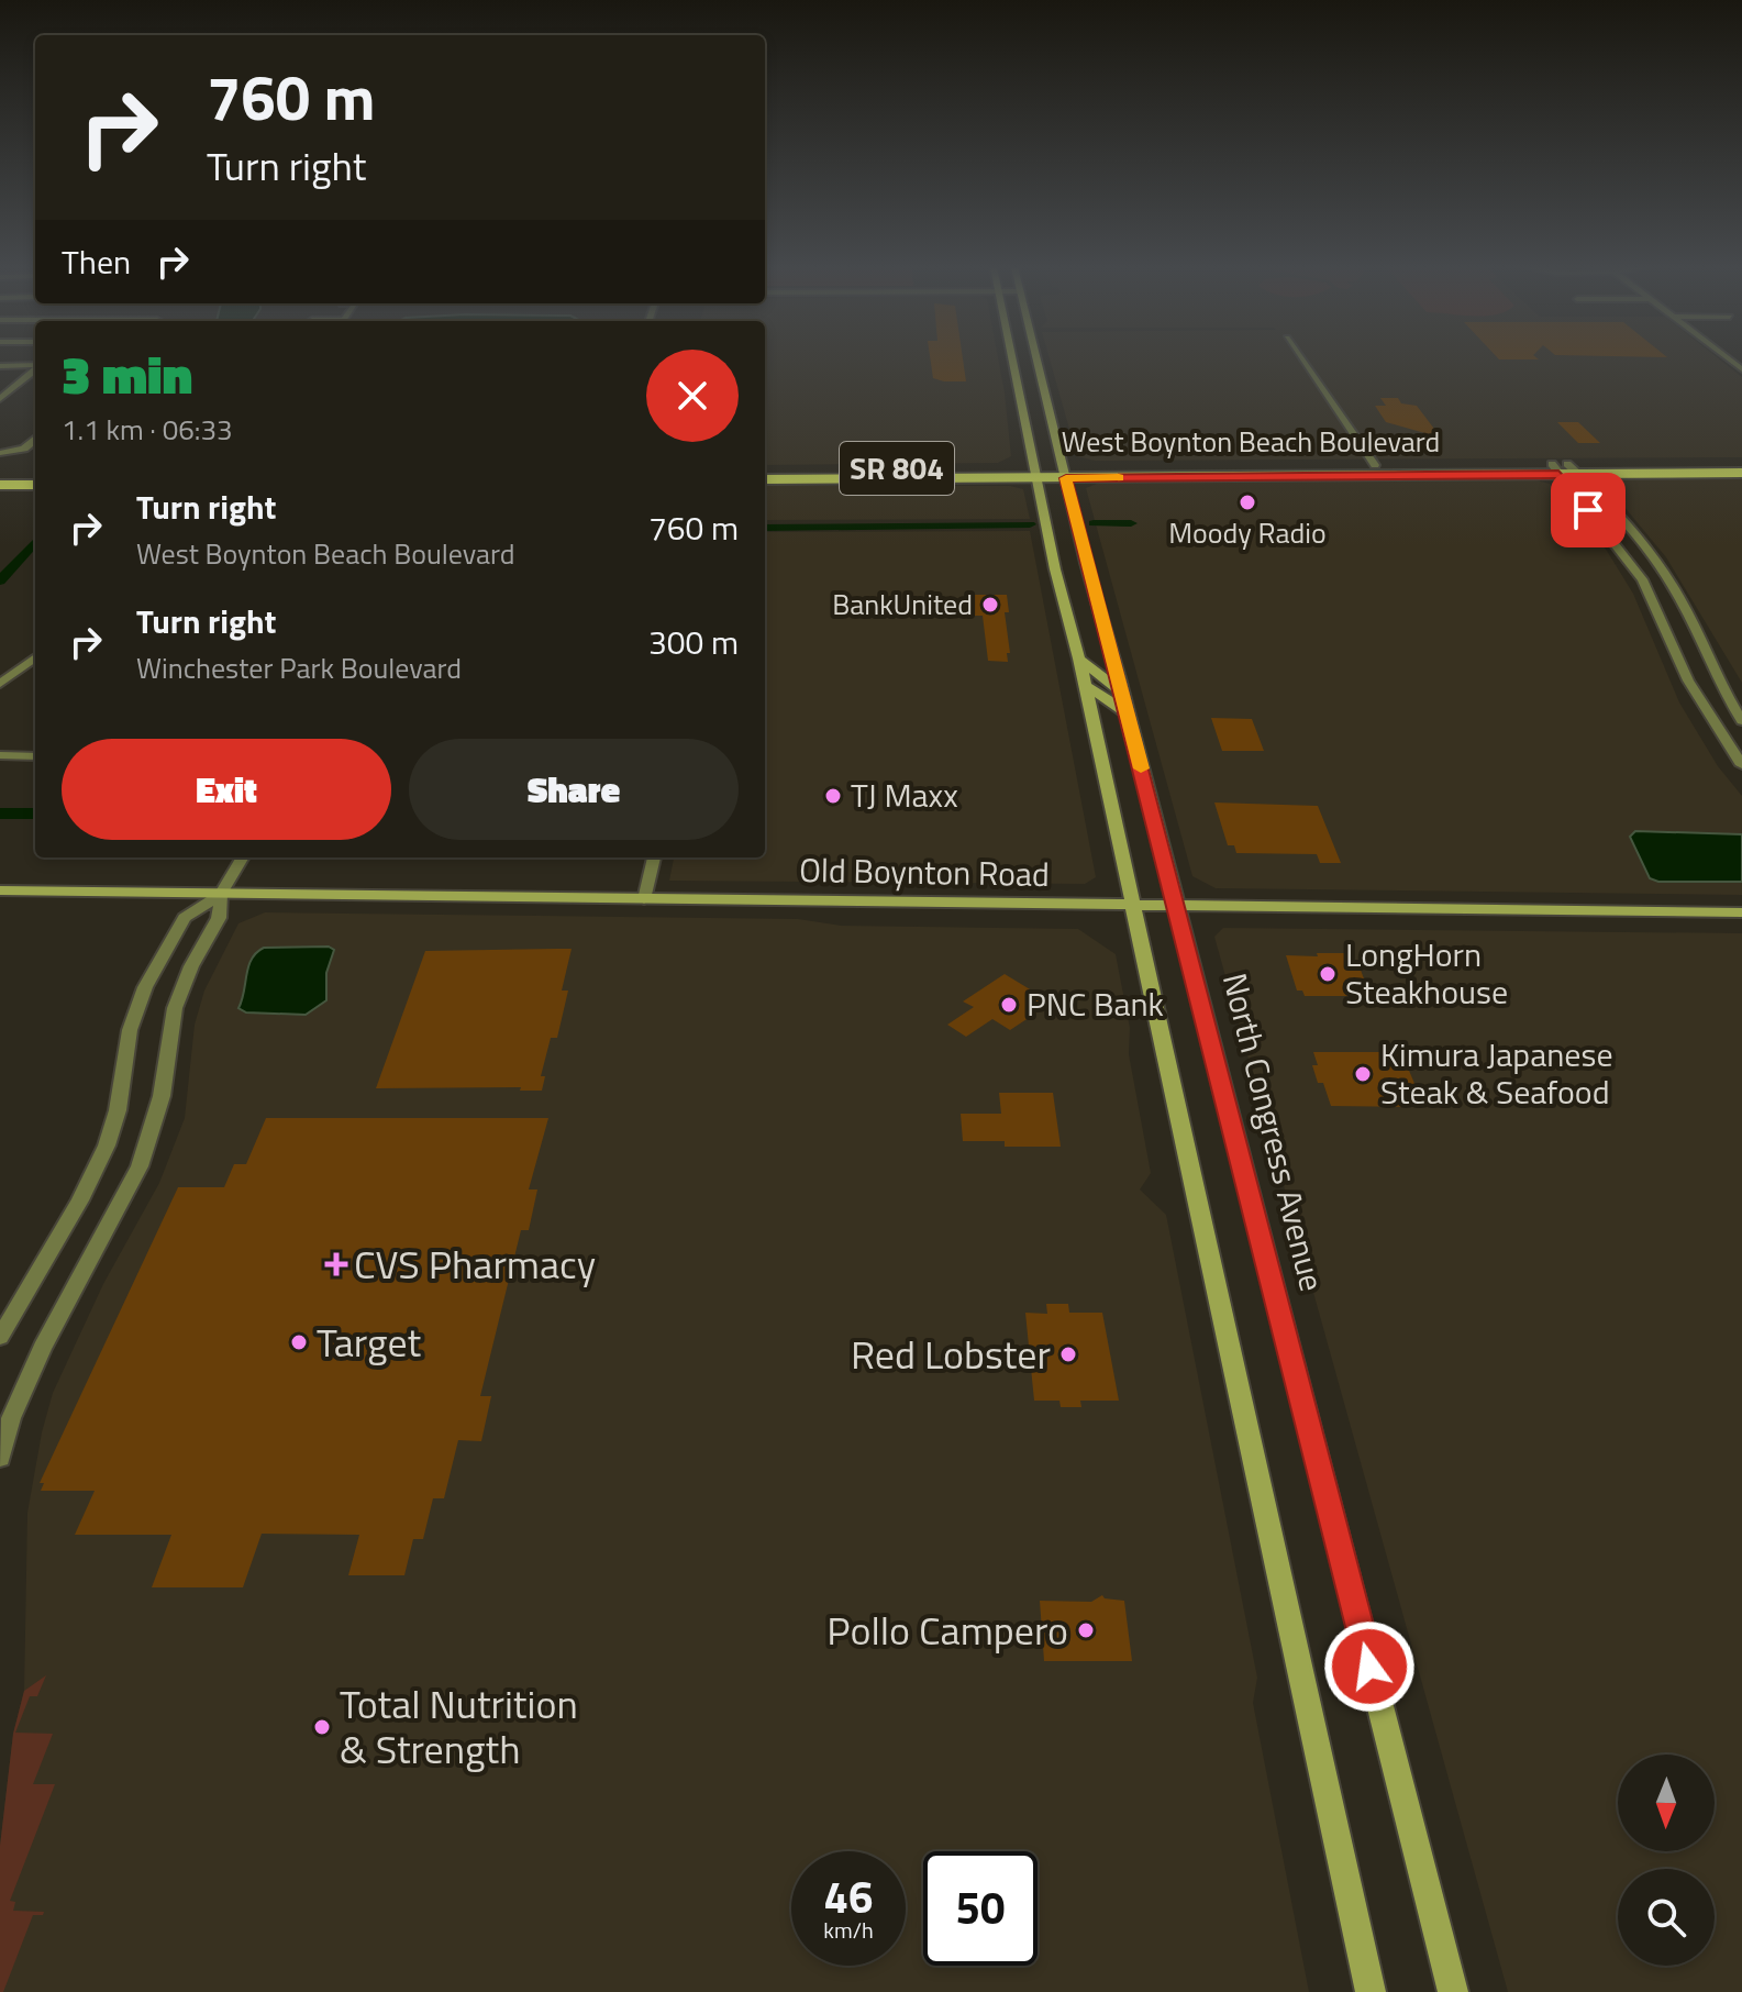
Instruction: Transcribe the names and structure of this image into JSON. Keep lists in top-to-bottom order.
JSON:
{
  "streets": {
    "main road": [
      "West Boynton Beach Boulevard",
      "SR 804",
      "Old Boynton Road",
      "North Congress Avenue"
    ]
  },
  "crossings": [
    ["West Boynton Beach Boulevard", "North Congress Avenue"],
    ["Old Boynton Road", "North Congress Avenue"]
  ],
  "places": {
    "other": [
      "Moody Radio",
      "BankUnited",
      "TJ Maxx",
      "LongHorn Steakhouse",
      "PNC Bank",
      "Kimura Japanese Steak & Seafood",
      "Target",
      "Red Lobster",
      "Pollo Campero",
      "Total Nutrition & Strength"
    ],
    "health": ["CVS Pharmacy"]
  },
  "north": "bottom",
  "page": {
    "turn": ["760 m", "Turn right"],
    "then": "Then",
    "heading": ["3 min", "1.1 km · 06:33"],
    "list": [
      {
        "name": "Turn right",
        "note": "West Boynton Beach Boulevard",
        "value": "760 m"
      },
      {
        "name": "Turn right",
        "note": "Winchester Park Boulevard",
        "value": "300 m"
      }
    ],
    "buttons": ["Exit", "Share"],
    "speed": "46 km/h",
    "limit": "50"
  }
}
